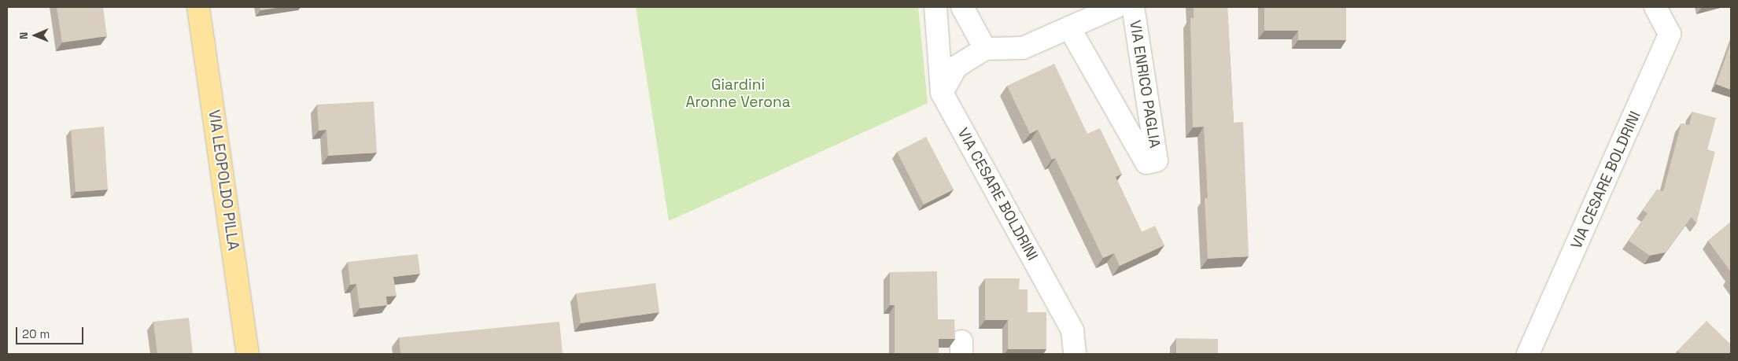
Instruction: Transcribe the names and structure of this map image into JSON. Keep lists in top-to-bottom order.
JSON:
{
  "streets": {
    "main road": ["VIA LEOPOLDO PILLA"],
    "street": ["VIA ENRICO PAGLIA", "VIA CESARE BOLDRINI"]
  },
  "parks": ["Giardini Aronne Verona"],
  "scale_bar": "20 m",
  "north": "left"
}
